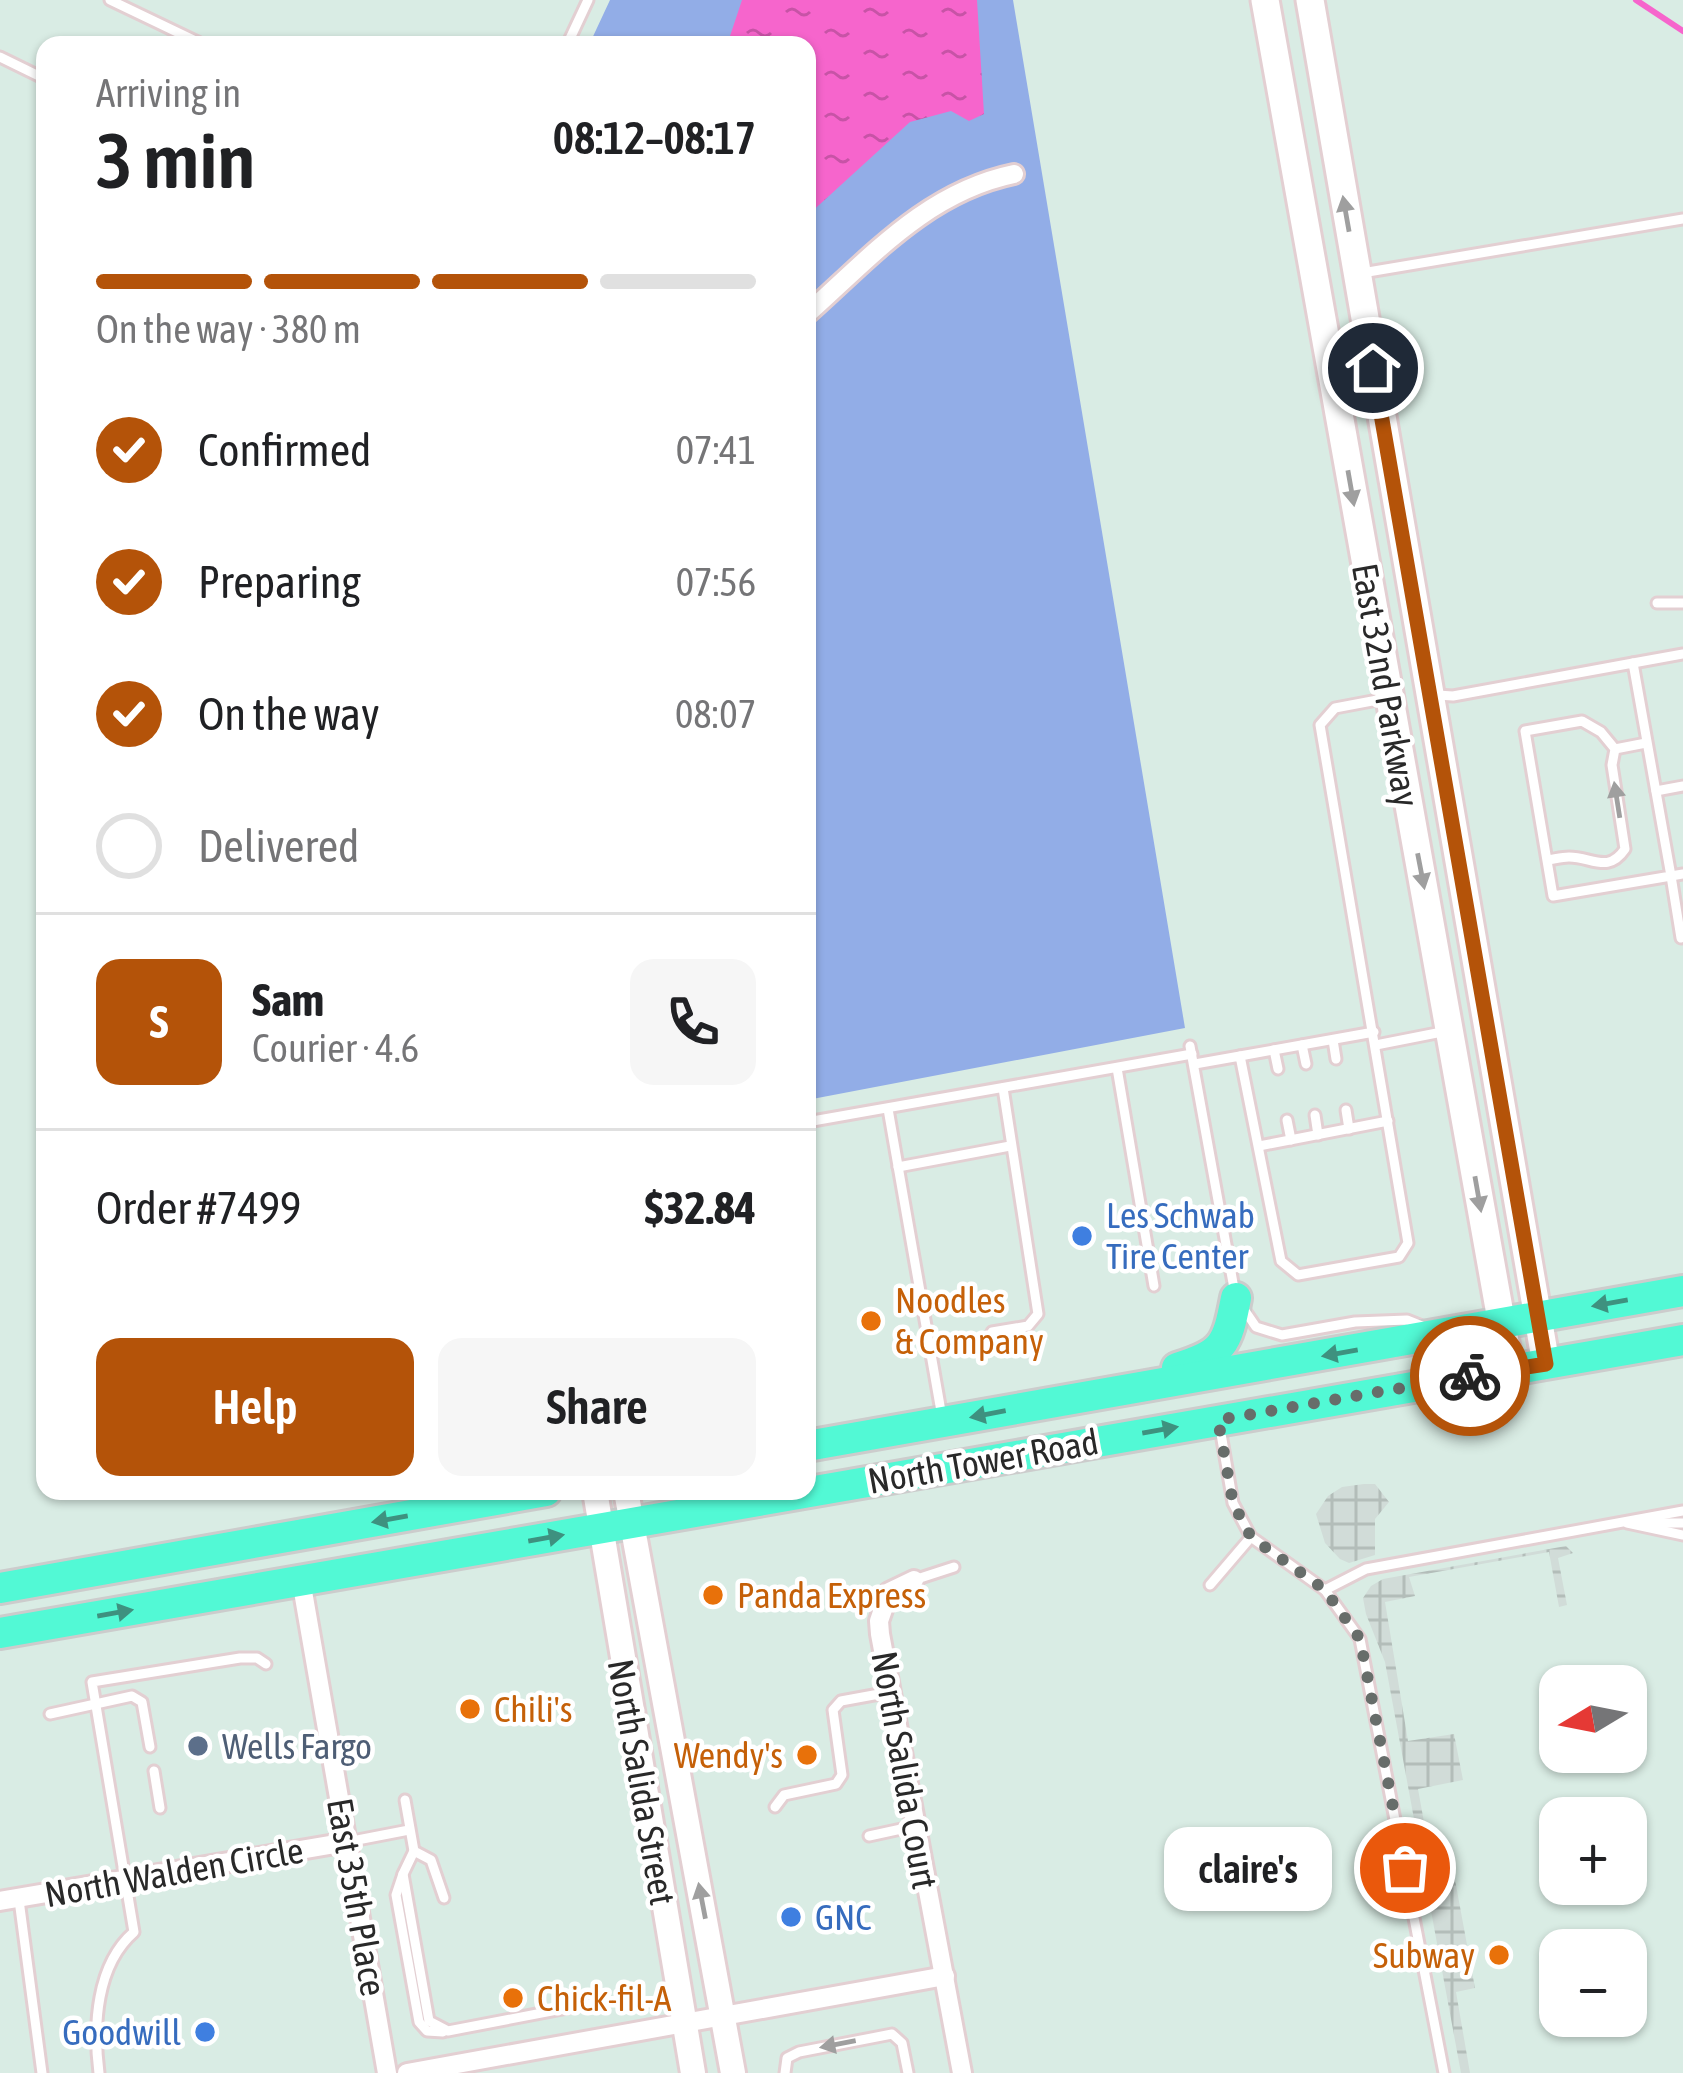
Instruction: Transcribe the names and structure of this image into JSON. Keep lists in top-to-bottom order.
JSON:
{
  "streets": {
    "main road": ["East 32nd Parkway", "North Tower Road"],
    "street": [
      "North Salida Court",
      "North Salida Street",
      "North Walden Circle",
      "East 35th Place"
    ]
  },
  "crossings": [
    ["East 32nd Parkway", "North Tower Road"],
    ["North Tower Road", "North Salida Street"],
    ["North Tower Road", "East 35th Place"],
    ["North Walden Circle", "East 35th Place"]
  ],
  "places": [
    "Les Schwab Tire Center",
    "Noodles & Company",
    "Panda Express",
    "Chili's",
    "Wells Fargo",
    "Wendy's",
    "claire's",
    "GNC",
    "Subway",
    "Chick-fil-A",
    "Goodwill"
  ],
  "north": "left",
  "page": {
    "heading": ["3 min", "Arriving in", "08:12–08:17"],
    "panel": [
      "Sam",
      "Courier · 4.6",
      "Order #7499",
      "$32.84"
    ],
    "bar": "On the way · 380 m",
    "list": [
      ["Confirmed", "07:41"],
      ["Preparing", "07:56"],
      ["On the way", "08:07"],
      "Delivered"
    ],
    "round": "S",
    "buttons": ["Help", "Share"],
    "map_buttons": ["+", "−"],
    "bubble": "claire's"
  }
}
